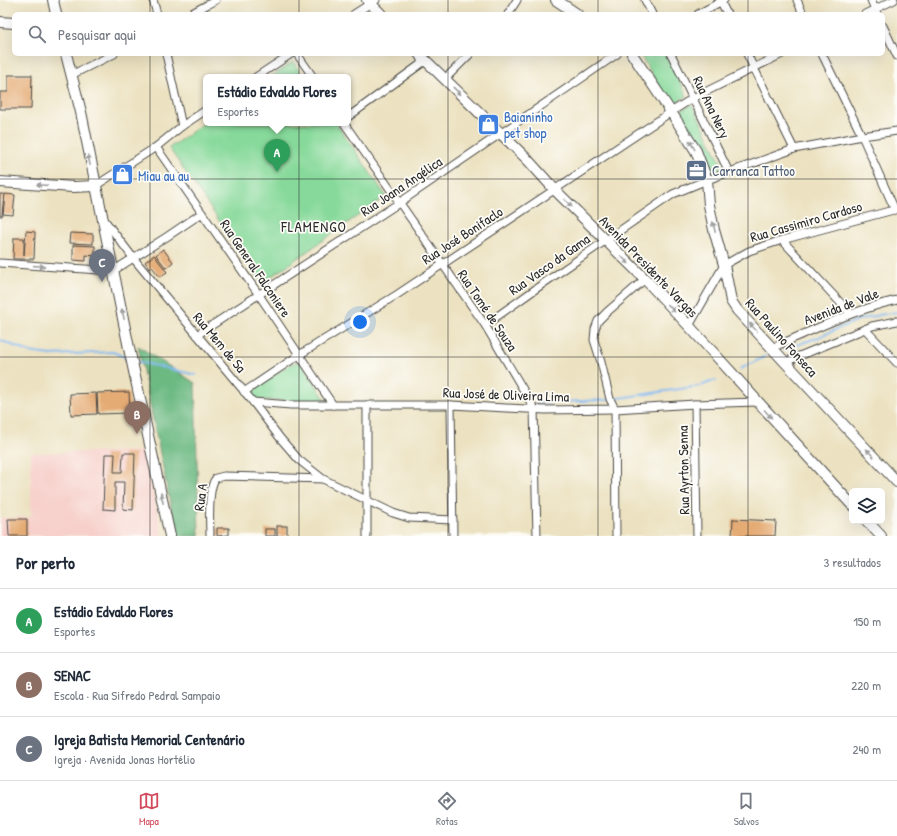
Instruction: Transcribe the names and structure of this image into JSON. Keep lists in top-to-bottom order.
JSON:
{
  "streets": {
    "main road": ["Avenida Presidente Vargas", "Rua Paulino Fonseca"],
    "street": [
      "Rua Ana Nery",
      "Rua Joana Angélica",
      "Rua Cassimiro Cardoso",
      "Rua José Bonifaclo",
      "Rua Vasco da Gama",
      "Rua General Falconiere",
      "Avenida de Vale",
      "Rua Tomé de Souza",
      "Rua Mem de Sa",
      "Rua José de Oliveira Lima",
      "Rua Ayrton Senna",
      "Rua A"
    ]
  },
  "crossings": [
    ["Rua Ana Nery", "Rua José Bonifaclo"],
    ["Rua Ana Nery", "Rua Vasco da Gama"],
    ["Rua Joana Angélica", "Avenida Presidente Vargas"],
    ["Rua Joana Angélica", "Rua General Falconiere"],
    ["Rua Joana Angélica", "Rua Tomé de Souza"],
    ["Rua Joana Angélica", "Rua Mem de Sa"],
    ["Rua Cassimiro Cardoso", "Rua Paulino Fonseca"],
    ["Rua José Bonifaclo", "Avenida Presidente Vargas"],
    ["Rua José Bonifaclo", "Rua General Falconiere"],
    ["Rua José Bonifaclo", "Rua Tomé de Souza"],
    ["Rua José Bonifaclo", "Rua Mem de Sa"],
    ["Rua Vasco da Gama", "Avenida Presidente Vargas"],
    ["Rua Vasco da Gama", "Rua Tomé de Souza"],
    ["Rua Vasco da Gama", "Rua Paulino Fonseca"],
    ["Avenida Presidente Vargas", "Rua José de Oliveira Lima"],
    ["Rua General Falconiere", "Rua José de Oliveira Lima"],
    ["Avenida de Vale", "Rua Paulino Fonseca"],
    ["Rua Tomé de Souza", "Rua José de Oliveira Lima"],
    ["Rua Mem de Sa", "Rua José de Oliveira Lima"],
    ["Rua Mem de Sa", "Rua A"],
    ["Rua José de Oliveira Lima", "Rua Ayrton Senna"]
  ],
  "one_way": ["Avenida Presidente Vargas", "Rua Paulino Fonseca"],
  "districts": ["FLAMENGO"],
  "places": {
    "shop": ["Baianinho pet shop", "Miau au au"],
    "office": ["Carranca Tattoo"]
  },
  "page": {
    "search": "Pesquisar aqui",
    "popup": ["Estádio Edvaldo Flores", "Esportes"],
    "pins": ["A", "C", "B"],
    "heading": ["Por perto", "3 resultados"],
    "list": [
      {
        "mark": "A",
        "name": "Estádio Edvaldo Flores",
        "note": "Esportes",
        "value": "150 m"
      },
      {
        "mark": "B",
        "name": "SENAC",
        "note": "Escola · Rua Sifredo Pedral Sampaio",
        "value": "220 m"
      },
      {
        "mark": "C",
        "name": "Igreja Batista Memorial Centenário",
        "note": "Igreja · Avenida Jonas Hortélio",
        "value": "240 m"
      }
    ],
    "nav": ["Mapa", "Rotas", "Salvos"]
  }
}
